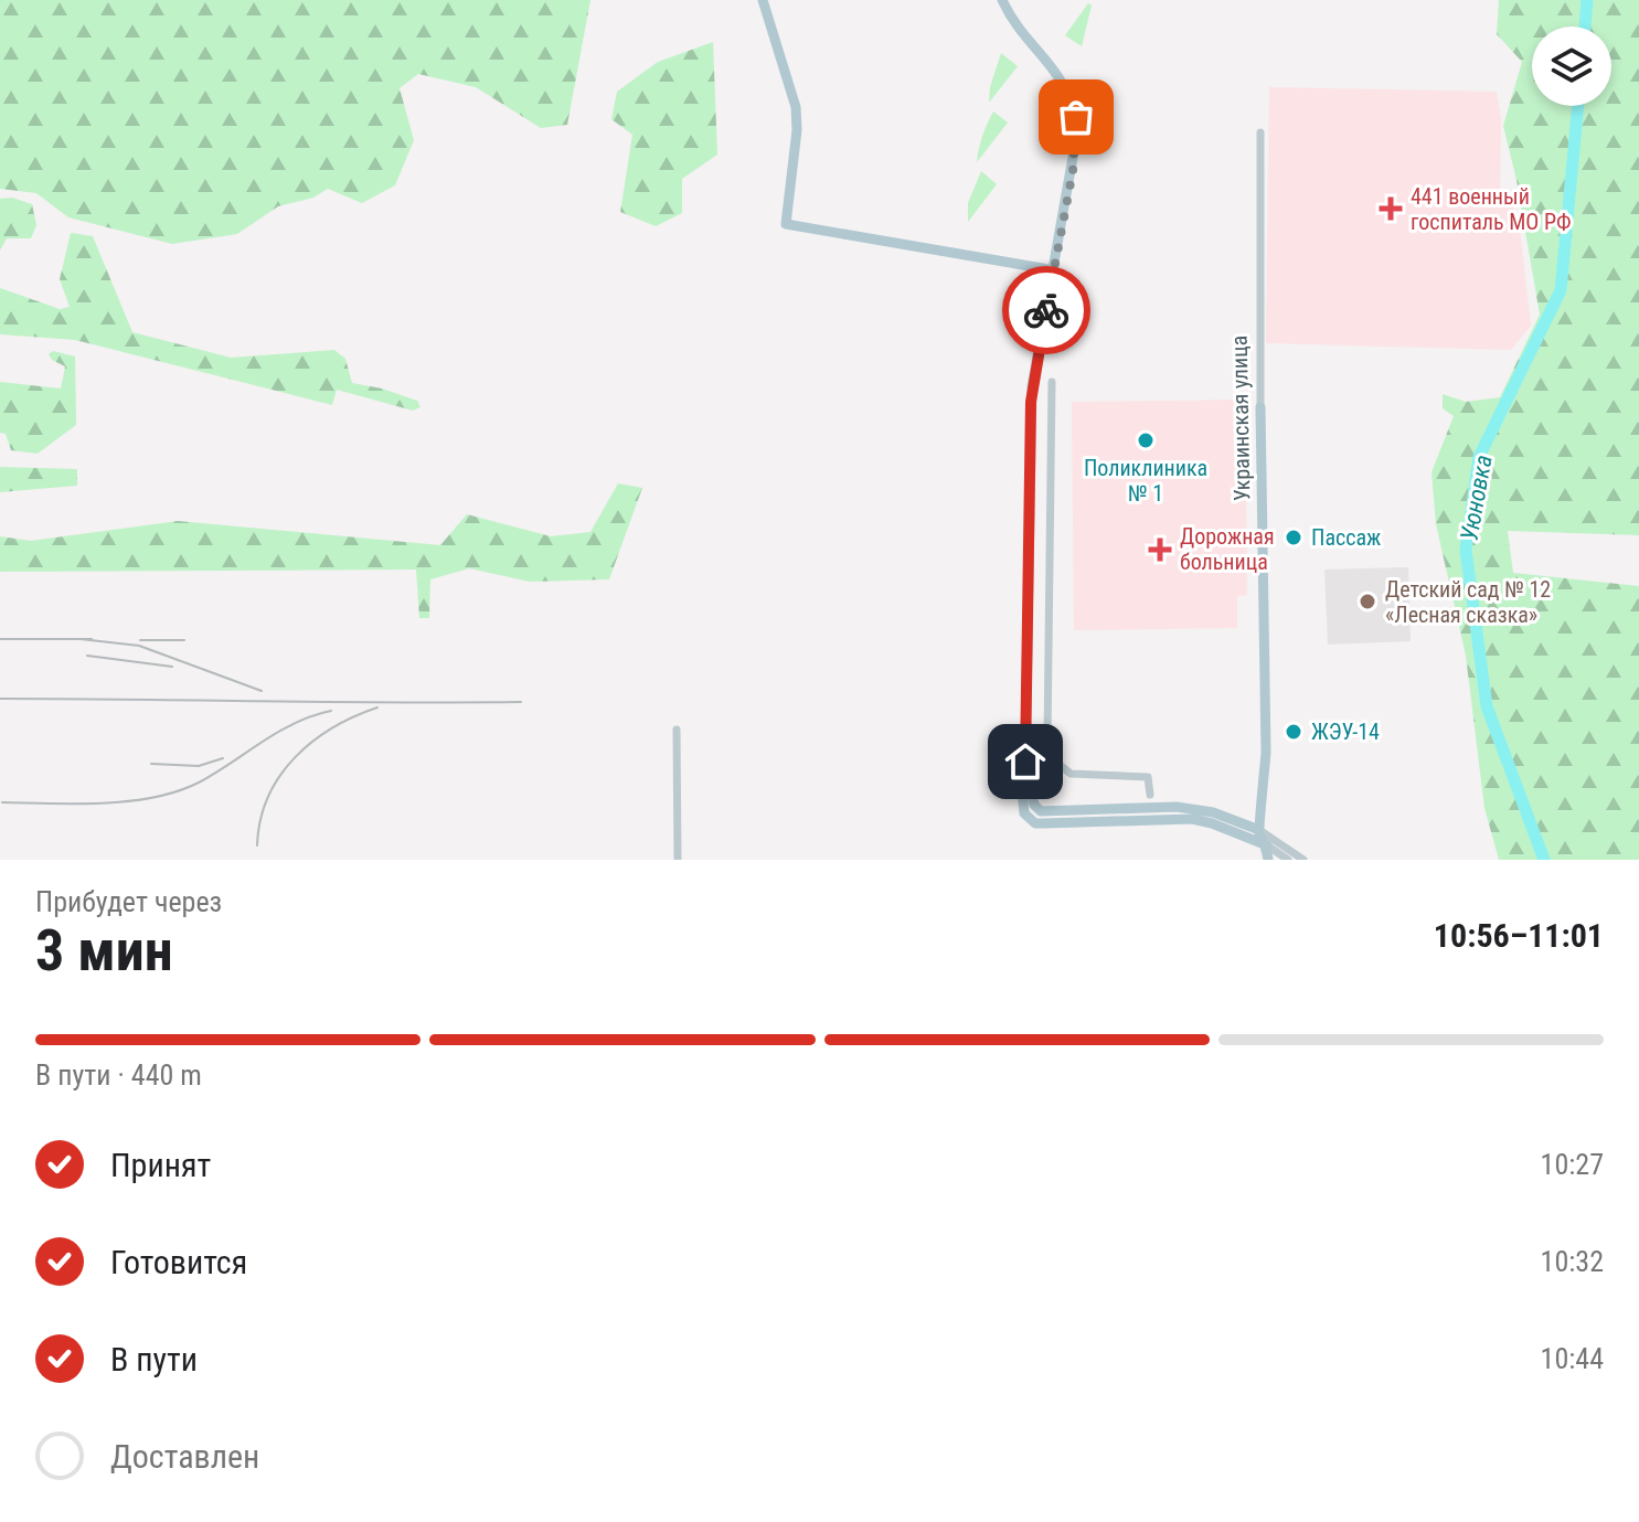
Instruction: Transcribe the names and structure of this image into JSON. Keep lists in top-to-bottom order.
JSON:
{
  "streets": {
    "main road": ["Украинская улица"]
  },
  "water": ["Уюновка"],
  "places": {
    "health": ["441 военный госпиталь МО РФ", "Дорожная больница"],
    "other": [
      "Поликлиника № 1",
      "Пассаж",
      "Детский сад № 12 «Лесная сказка»",
      "ЖЭУ-14"
    ]
  },
  "page": {
    "heading": ["3 мин", "Прибудет через", "10:56–11:01"],
    "bar": "В пути · 440 m",
    "list": [
      ["Принят", "10:27"],
      ["Готовится", "10:32"],
      ["В пути", "10:44"],
      "Доставлен"
    ]
  }
}
